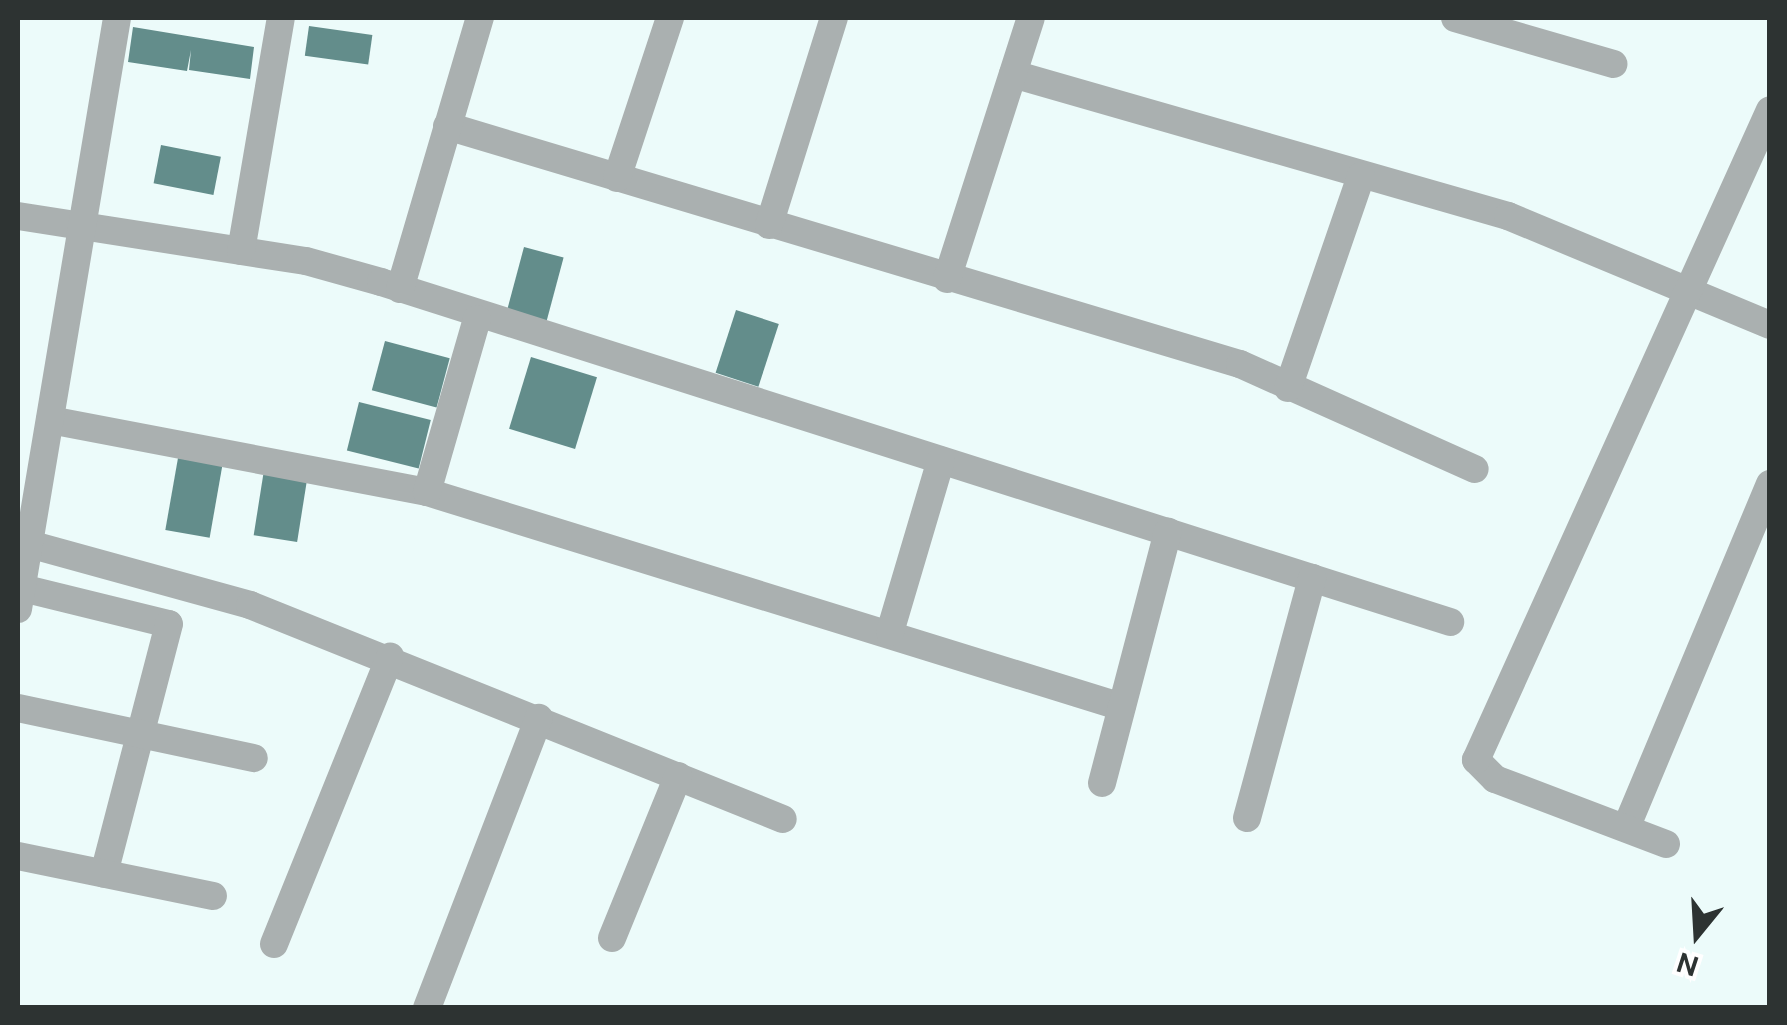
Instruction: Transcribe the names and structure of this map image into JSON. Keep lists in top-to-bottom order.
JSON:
{
  "north": "bottom"
}
